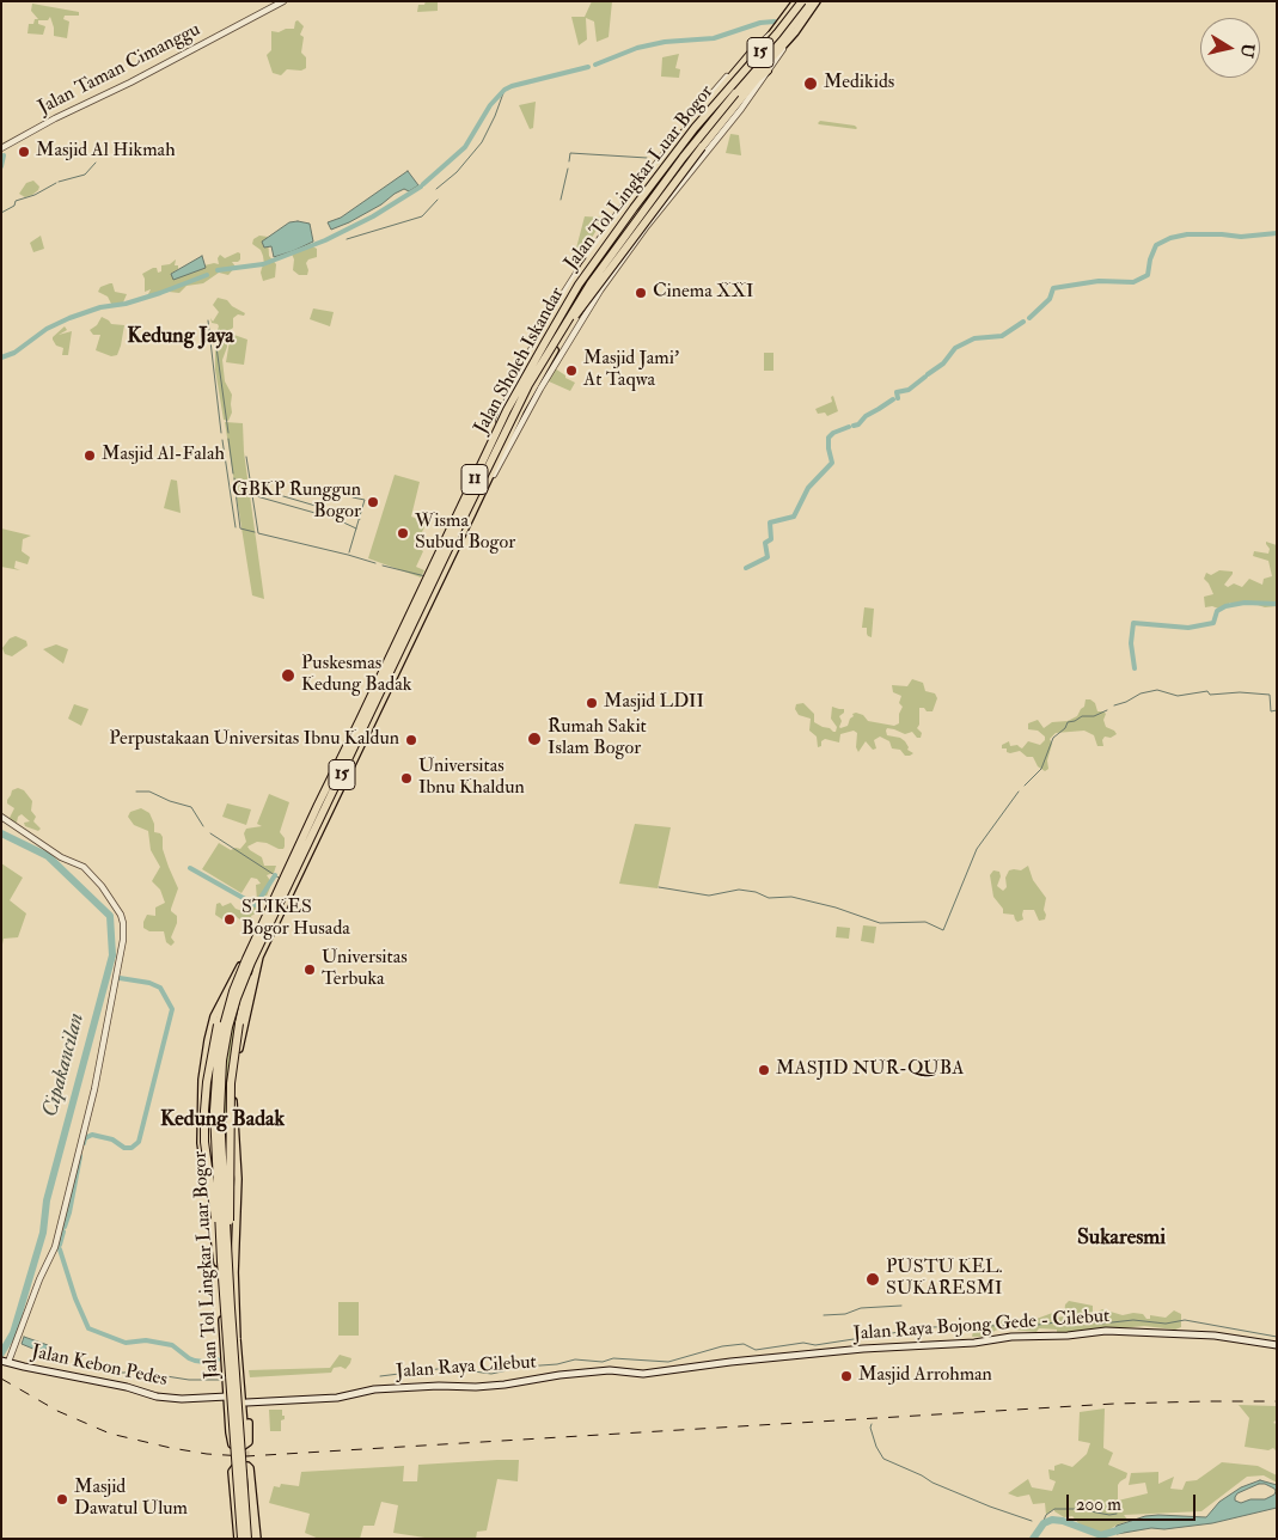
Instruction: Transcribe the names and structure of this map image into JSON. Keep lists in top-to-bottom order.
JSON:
{
  "streets": {
    "highway": [
      "15",
      "Jalan Tol Lingkar Luar Bogor",
      "Jalan Sholeh Iskandar",
      "11"
    ],
    "main road": ["Jalan Raya Bojong Gede - Cilebut", "Jalan Kebon Pedes", "Jalan Raya Cilebut"],
    "street": ["Jalan Taman Cimanggu"]
  },
  "crossings": [
    ["Jalan Tol Lingkar Luar Bogor", "Jalan Sholeh Iskandar"],
    ["Jalan Sholeh Iskandar", "Jalan Kebon Pedes"],
    ["Jalan Sholeh Iskandar", "Jalan Raya Cilebut"],
    ["Jalan Raya Bojong Gede - Cilebut", "Jalan Raya Cilebut"]
  ],
  "districts": ["Kedung Jaya", "Kedung Badak", "Sukaresmi"],
  "water": ["Cipakancilan"],
  "places": [
    "Medikids",
    "Masjid Al Hikmah",
    "Cinema XXI",
    "Masjid Jami' At Taqwa",
    "Masjid Al-Falah",
    "GBKP Runggun Bogor",
    "Wisma Subud Bogor",
    "Puskesmas Kedung Badak",
    "Masjid LDII",
    "Rumah Sakit Islam Bogor",
    "Perpustakaan Universitas Ibnu Kaldun",
    "Universitas Ibnu Khaldun",
    "STIKES Bogor Husada",
    "Universitas Terbuka",
    "MASJID NUR-QUBA",
    "PUSTU KEL. SUKARESMI",
    "Masjid Arrohman",
    "Masjid Dawatul Ulum"
  ],
  "scale_bar": "200 m",
  "north": "right"
}
